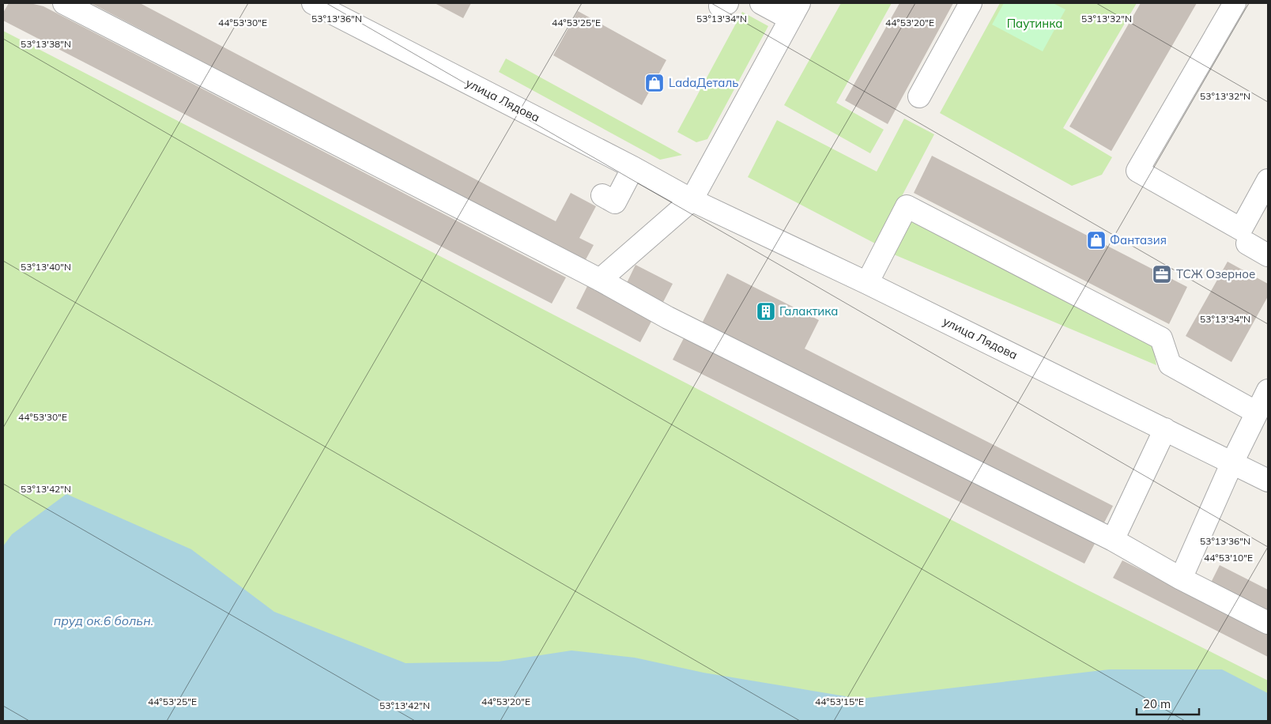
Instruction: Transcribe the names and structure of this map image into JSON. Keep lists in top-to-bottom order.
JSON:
{
  "streets": {
    "street": ["улица Лядова"]
  },
  "water": ["пруд ок.6 больн."],
  "parks": ["Паутинка"],
  "places": {
    "shop": ["LadaДеталь", "Фантазия"],
    "office": ["ТСЖ Озерное"],
    "building": ["Галактика"]
  },
  "scale_bar": "20 m",
  "coordinates": [
    "53°13'36\"N",
    "53°13'34\"N",
    "53°13'32\"N",
    "44°53'30\"E",
    "44°53'25\"E",
    "44°53'20\"E",
    "53°13'38\"N",
    "53°13'40\"N",
    "53°13'42\"N",
    "44°53'10\"E",
    "44°53'15\"E"
  ]
}
